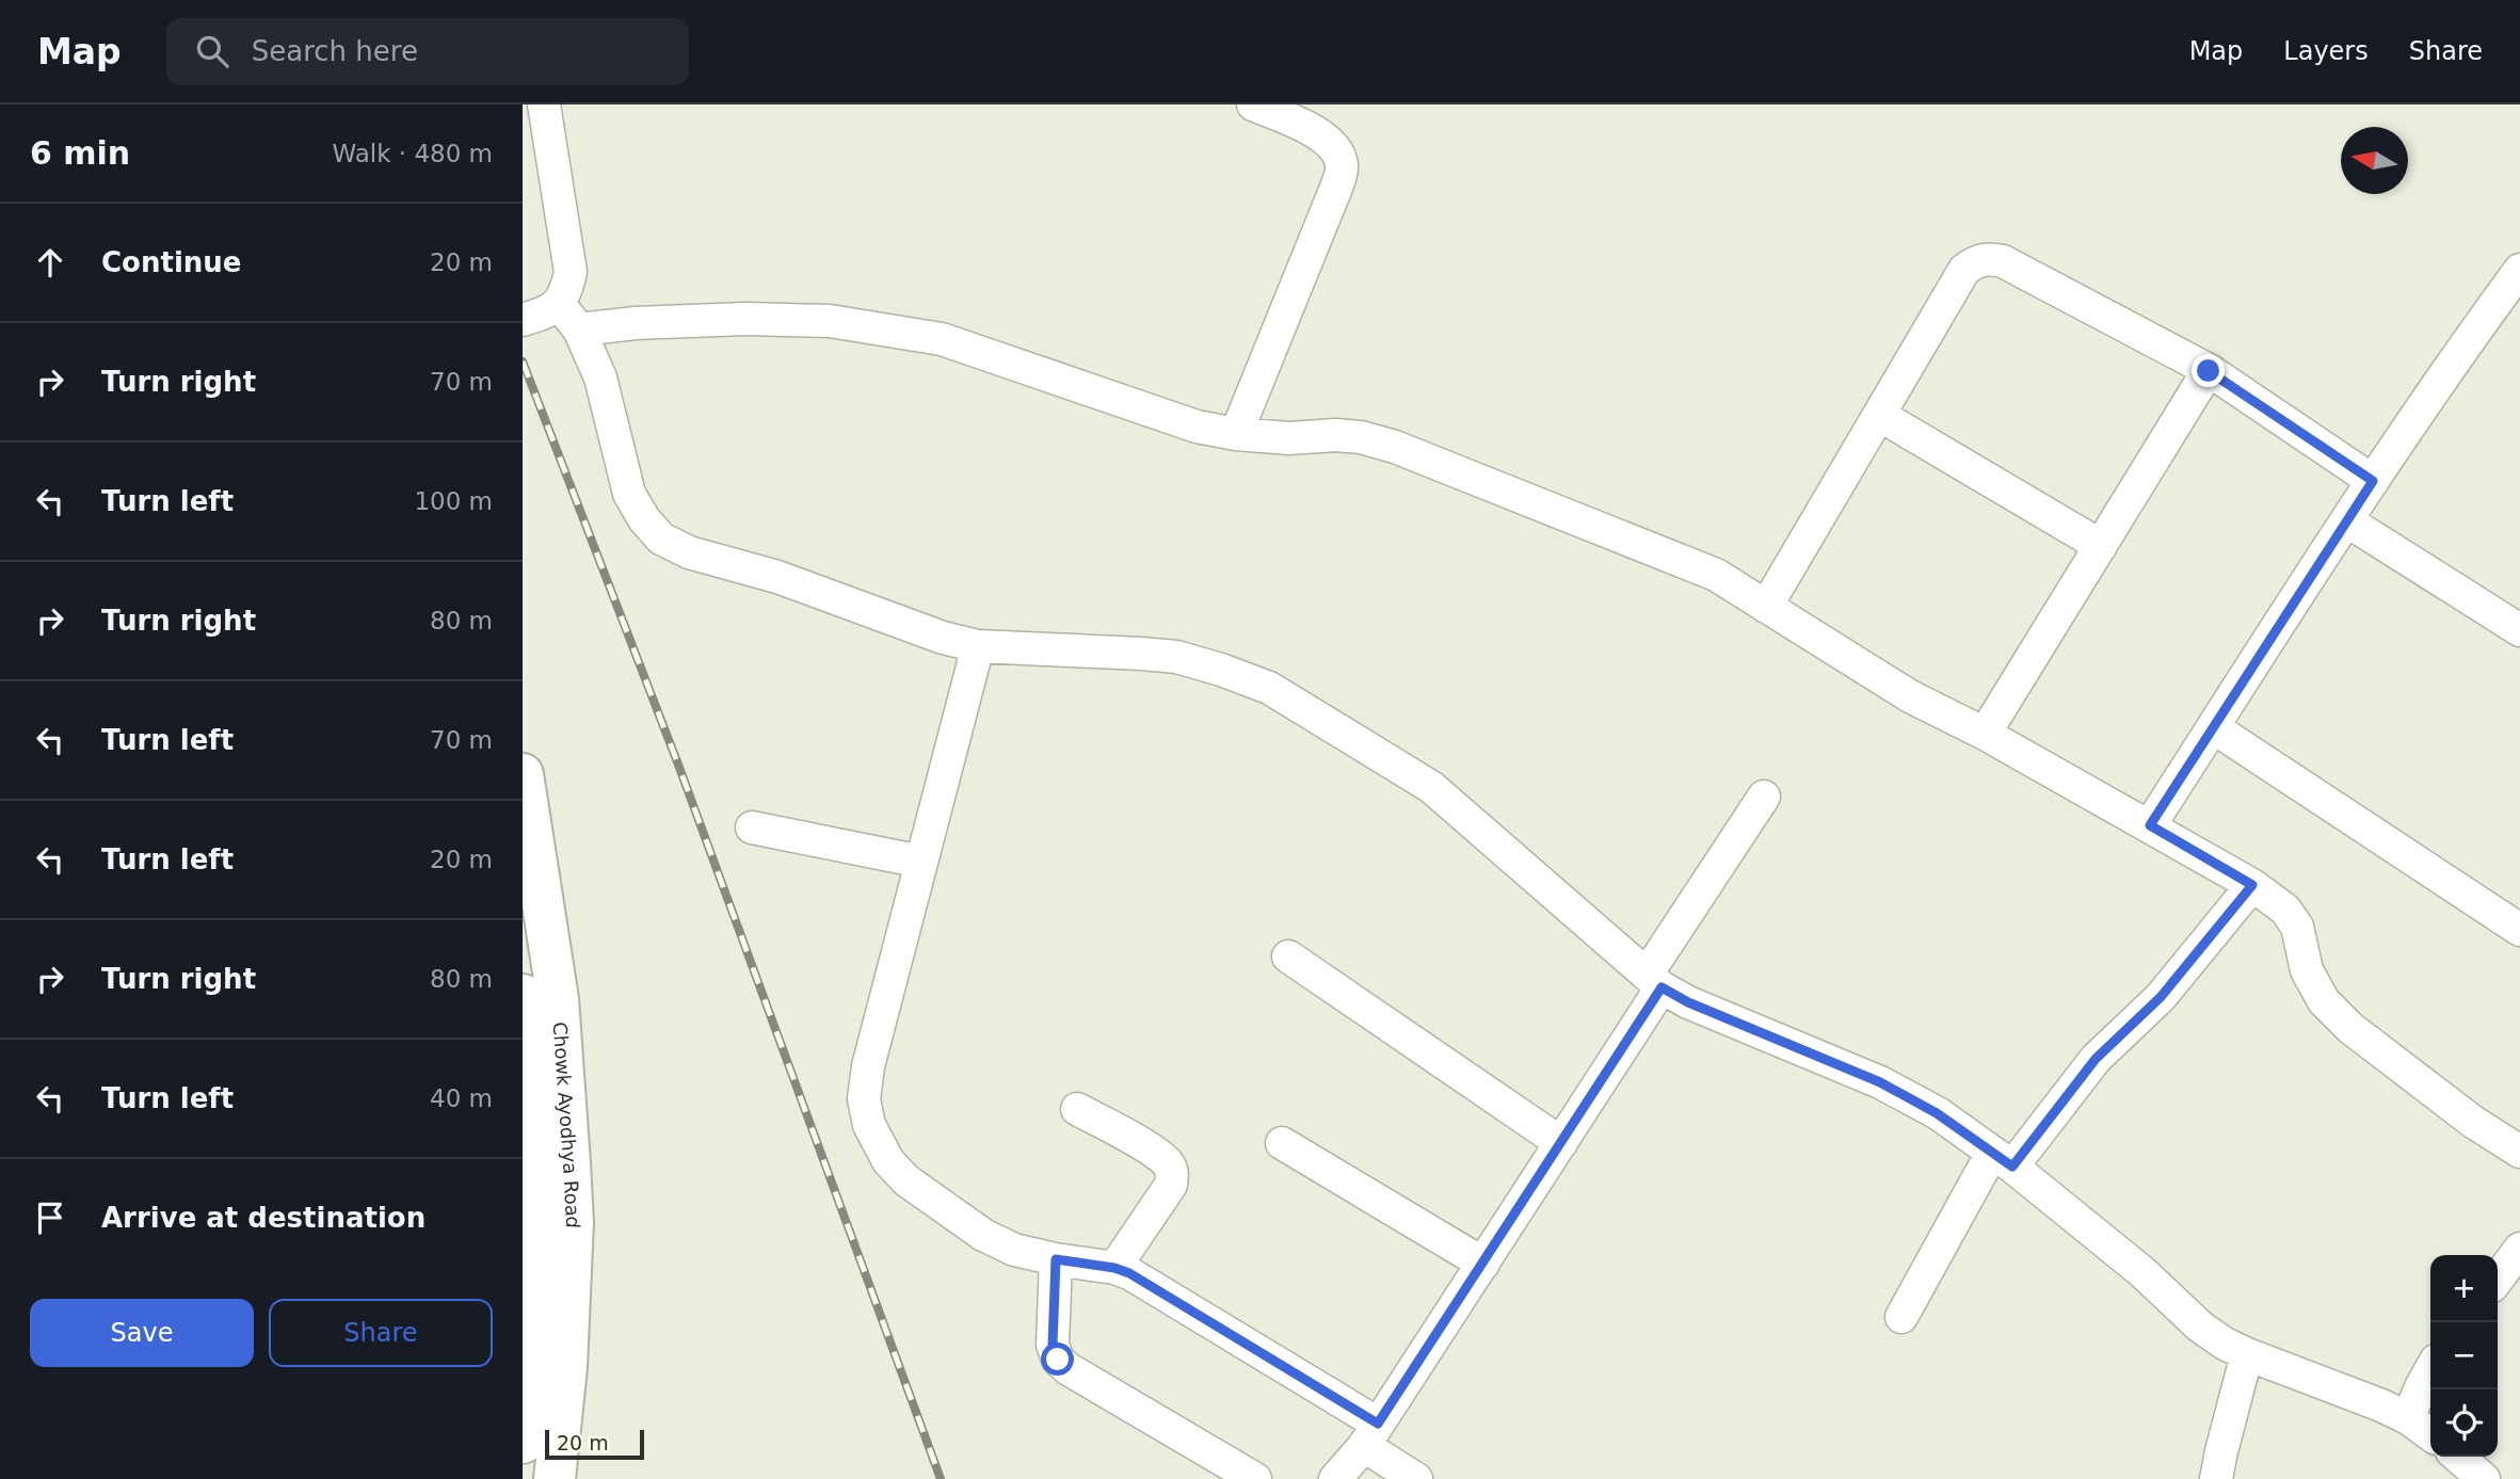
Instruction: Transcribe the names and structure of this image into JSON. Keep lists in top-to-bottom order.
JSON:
{
  "streets": {
    "main road": ["Chowk Ayodhya Road"]
  },
  "scale_bar": "20 m",
  "north": "left",
  "page": {
    "header": "Map",
    "search": "Search here",
    "nav": ["Map", "Layers", "Share"],
    "heading": ["6 min", "Walk · 480 m"],
    "list": [
      ["Continue", "20 m"],
      ["Turn right", "70 m"],
      ["Turn left", "100 m"],
      ["Turn right", "80 m"],
      ["Turn left", "70 m"],
      ["Turn left", "20 m"],
      ["Turn right", "80 m"],
      ["Turn left", "40 m"],
      "Arrive at destination"
    ],
    "map_buttons": ["+", "−"],
    "buttons": ["Save", "Share"],
    "scale": "20 m"
  }
}
